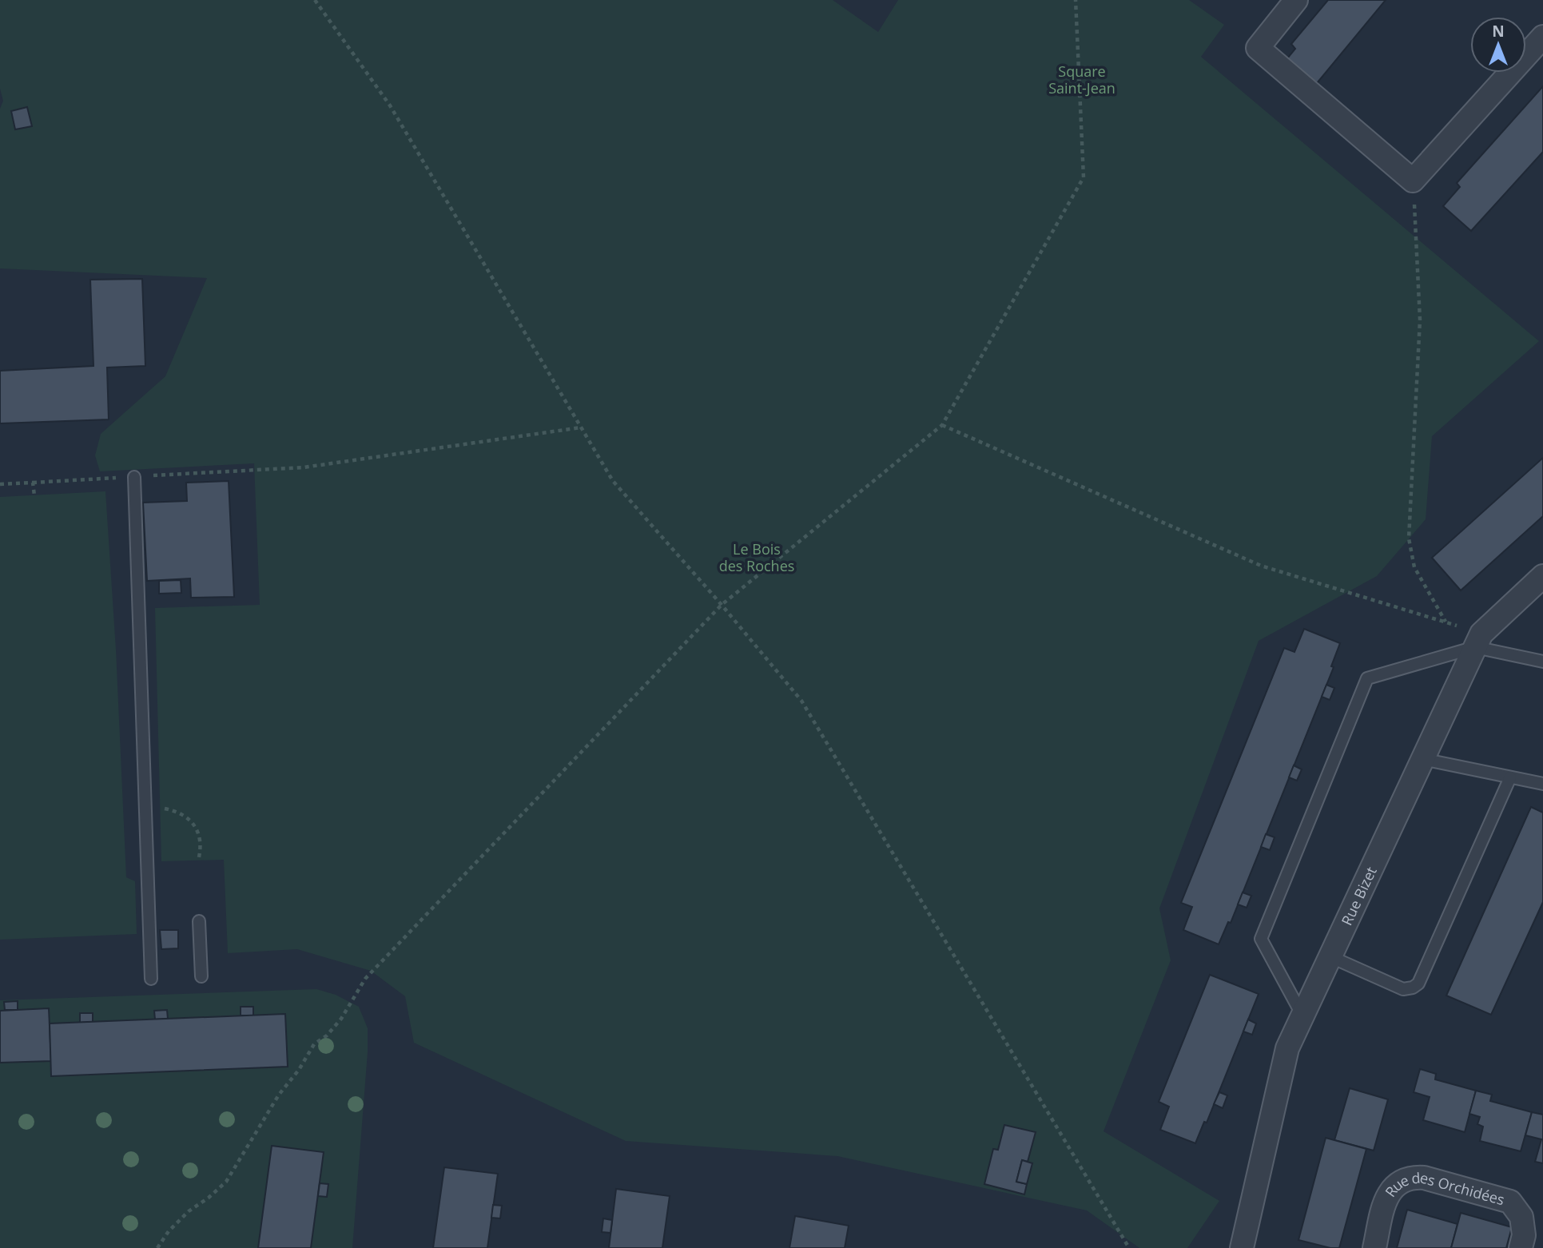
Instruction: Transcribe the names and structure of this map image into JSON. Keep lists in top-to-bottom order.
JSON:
{
  "streets": {
    "street": ["Rue Bizet", "Rue des Orchidées"]
  },
  "parks": ["Square Saint-Jean", "Le Bois des Roches"],
  "north": "top"
}
